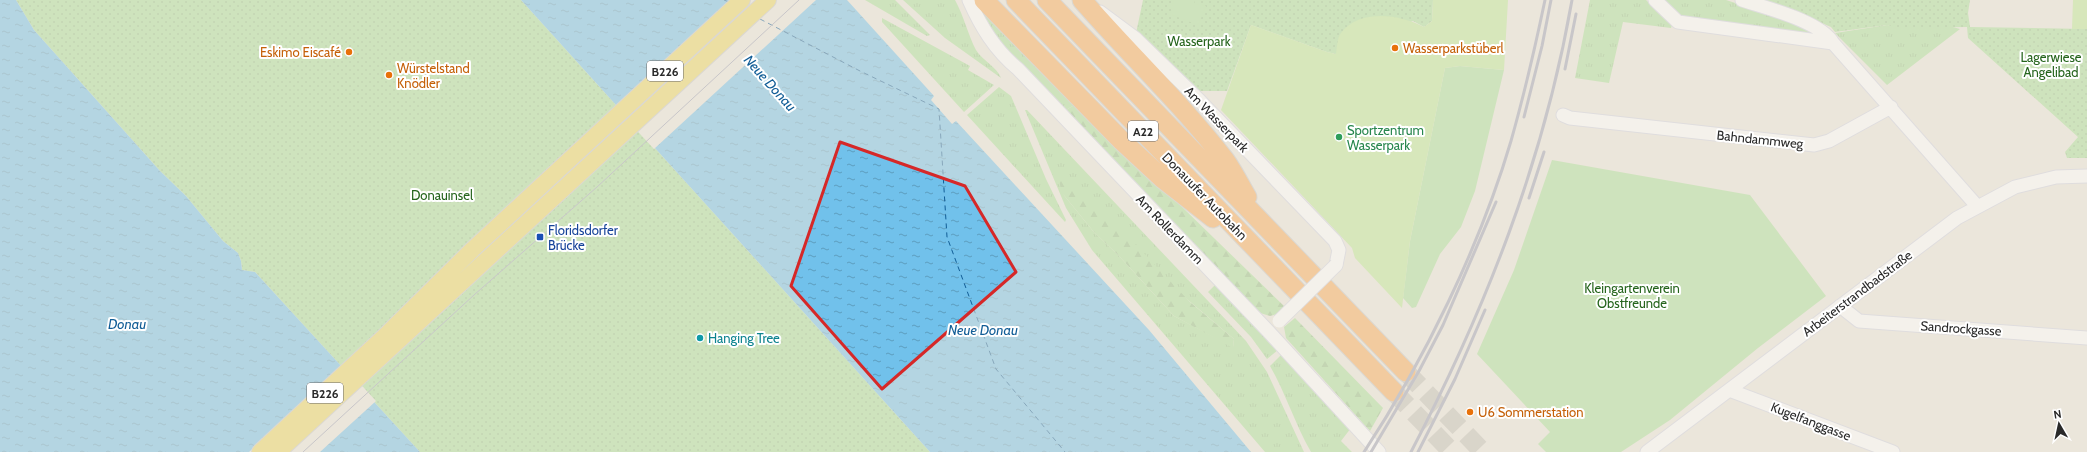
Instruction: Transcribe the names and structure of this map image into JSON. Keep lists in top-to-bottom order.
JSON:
{
  "streets": {
    "highway": ["A22", "Donauufer Autobahn"],
    "main road": ["B226"],
    "street": [
      "Am Wasserpark",
      "Bahndammweg",
      "Am Rollerdamm",
      "Arbeiterstrandbadstraße",
      "Sandrockgasse",
      "Kugelfanggasse"
    ]
  },
  "crossings": [
    ["Am Wasserpark", "Am Rollerdamm"],
    ["Arbeiterstrandbadstraße", "Sandrockgasse"],
    ["Arbeiterstrandbadstraße", "Kugelfanggasse"]
  ],
  "water": ["Neue Donau", "Donau"],
  "parks": [
    "Wasserpark",
    "Lagerwiese Angelibad",
    "Donauinsel",
    "Kleingartenverein Obstfreunde"
  ],
  "places": {
    "other": [
      "Wasserparkstüberl",
      "Eskimo Eiscafé",
      "Würstelstand Knödler",
      "Sportzentrum Wasserpark",
      "Hanging Tree",
      "U6 Sommerstation"
    ],
    "transit": ["Floridsdorfer Brücke"]
  },
  "north": "top"
}
